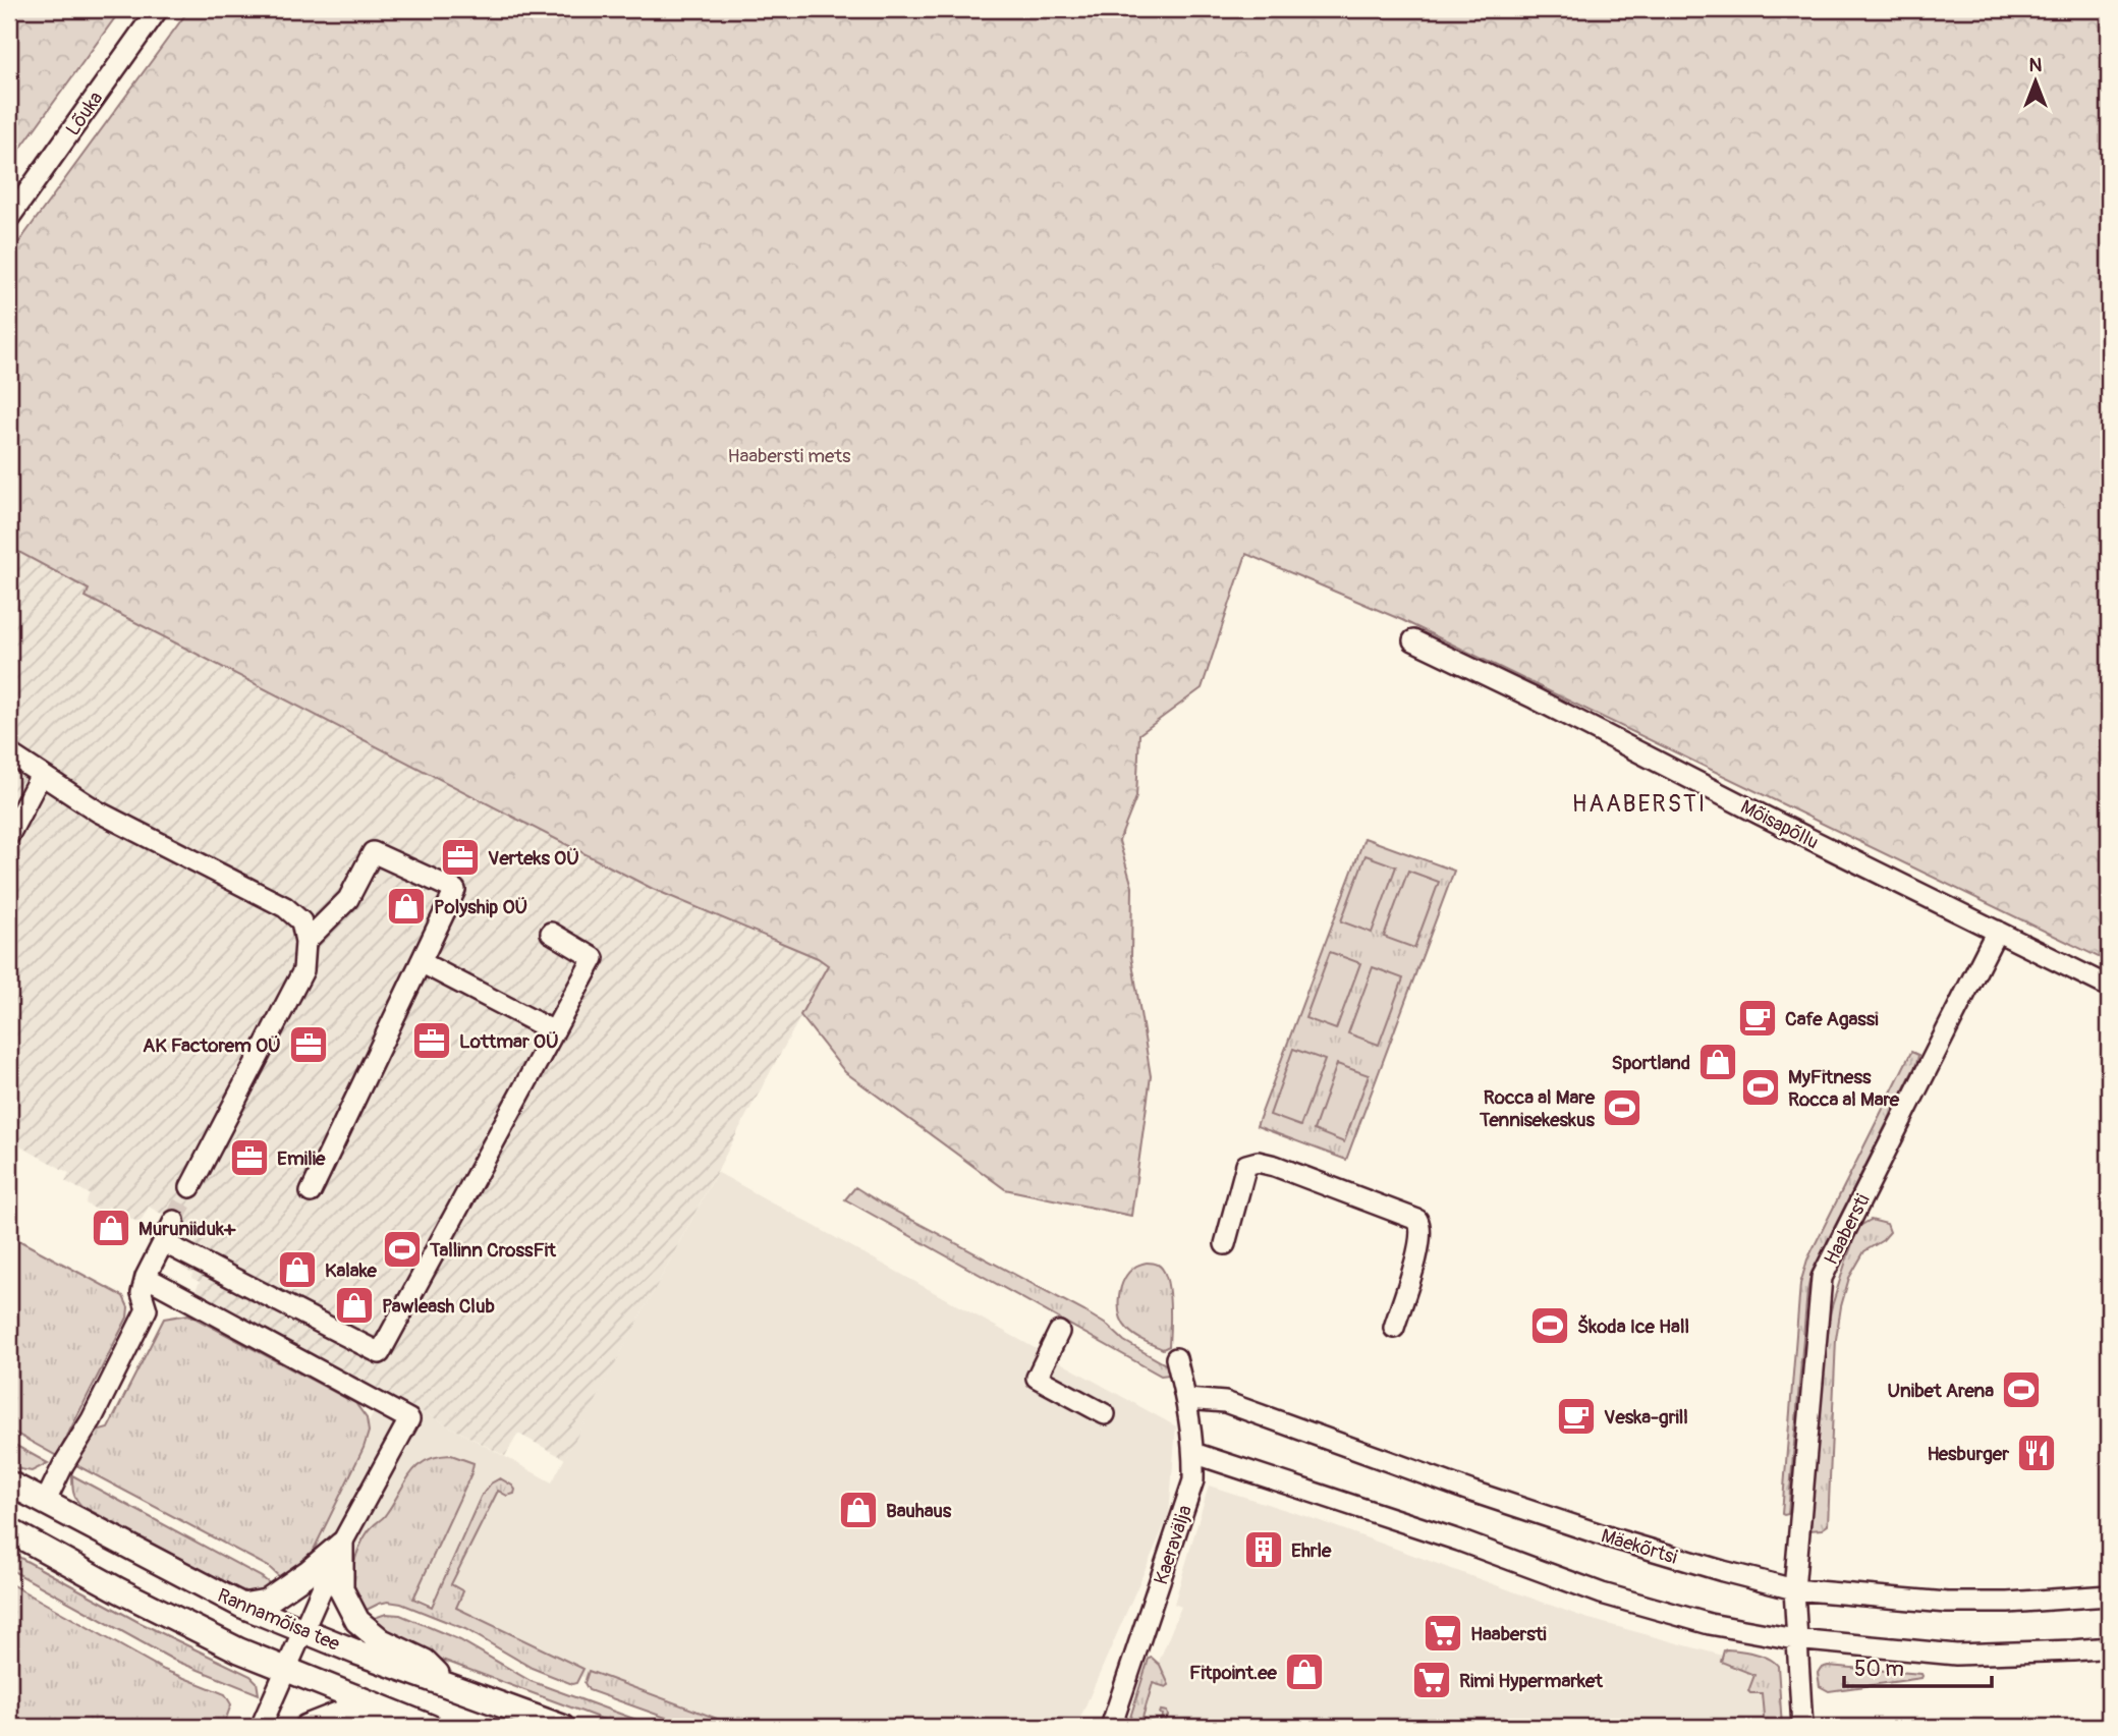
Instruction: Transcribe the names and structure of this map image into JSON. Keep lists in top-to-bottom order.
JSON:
{
  "streets": {
    "main road": ["Rannamõisa tee"],
    "street": [
      "Lõuka",
      "Mõisapõllu",
      "Haabersti",
      "Kaeravälja",
      "Mäekõrtsi"
    ]
  },
  "crossings": [
    ["Mõisapõllu", "Haabersti"],
    ["Haabersti", "Mäekõrtsi"],
    ["Kaeravälja", "Mäekõrtsi"]
  ],
  "districts": ["HAABERSTI"],
  "parks": ["Haabersti mets"],
  "places": {
    "office": [
      "Verteks OÜ",
      "Lottmar OÜ",
      "AK Factorem OÜ",
      "Emilie"
    ],
    "shop": [
      "Polyship OÜ",
      "Sportland",
      "Muruniiduk+",
      "Kalake",
      "Pawleash Club",
      "Bauhaus",
      "Fitpoint.ee"
    ],
    "cafe": ["Cafe Agassi", "Veska-grill"],
    "sports": [
      "MyFitness Rocca al Mare",
      "Rocca al Mare Tennisekeskus",
      "Tallinn CrossFit",
      "Škoda Ice Hall",
      "Unibet Arena"
    ],
    "restaurant": ["Hesburger"],
    "building": ["Ehrle"],
    "supermarket": ["Haabersti", "Rimi Hypermarket"]
  },
  "scale_bar": "50 m",
  "north": "top"
}
